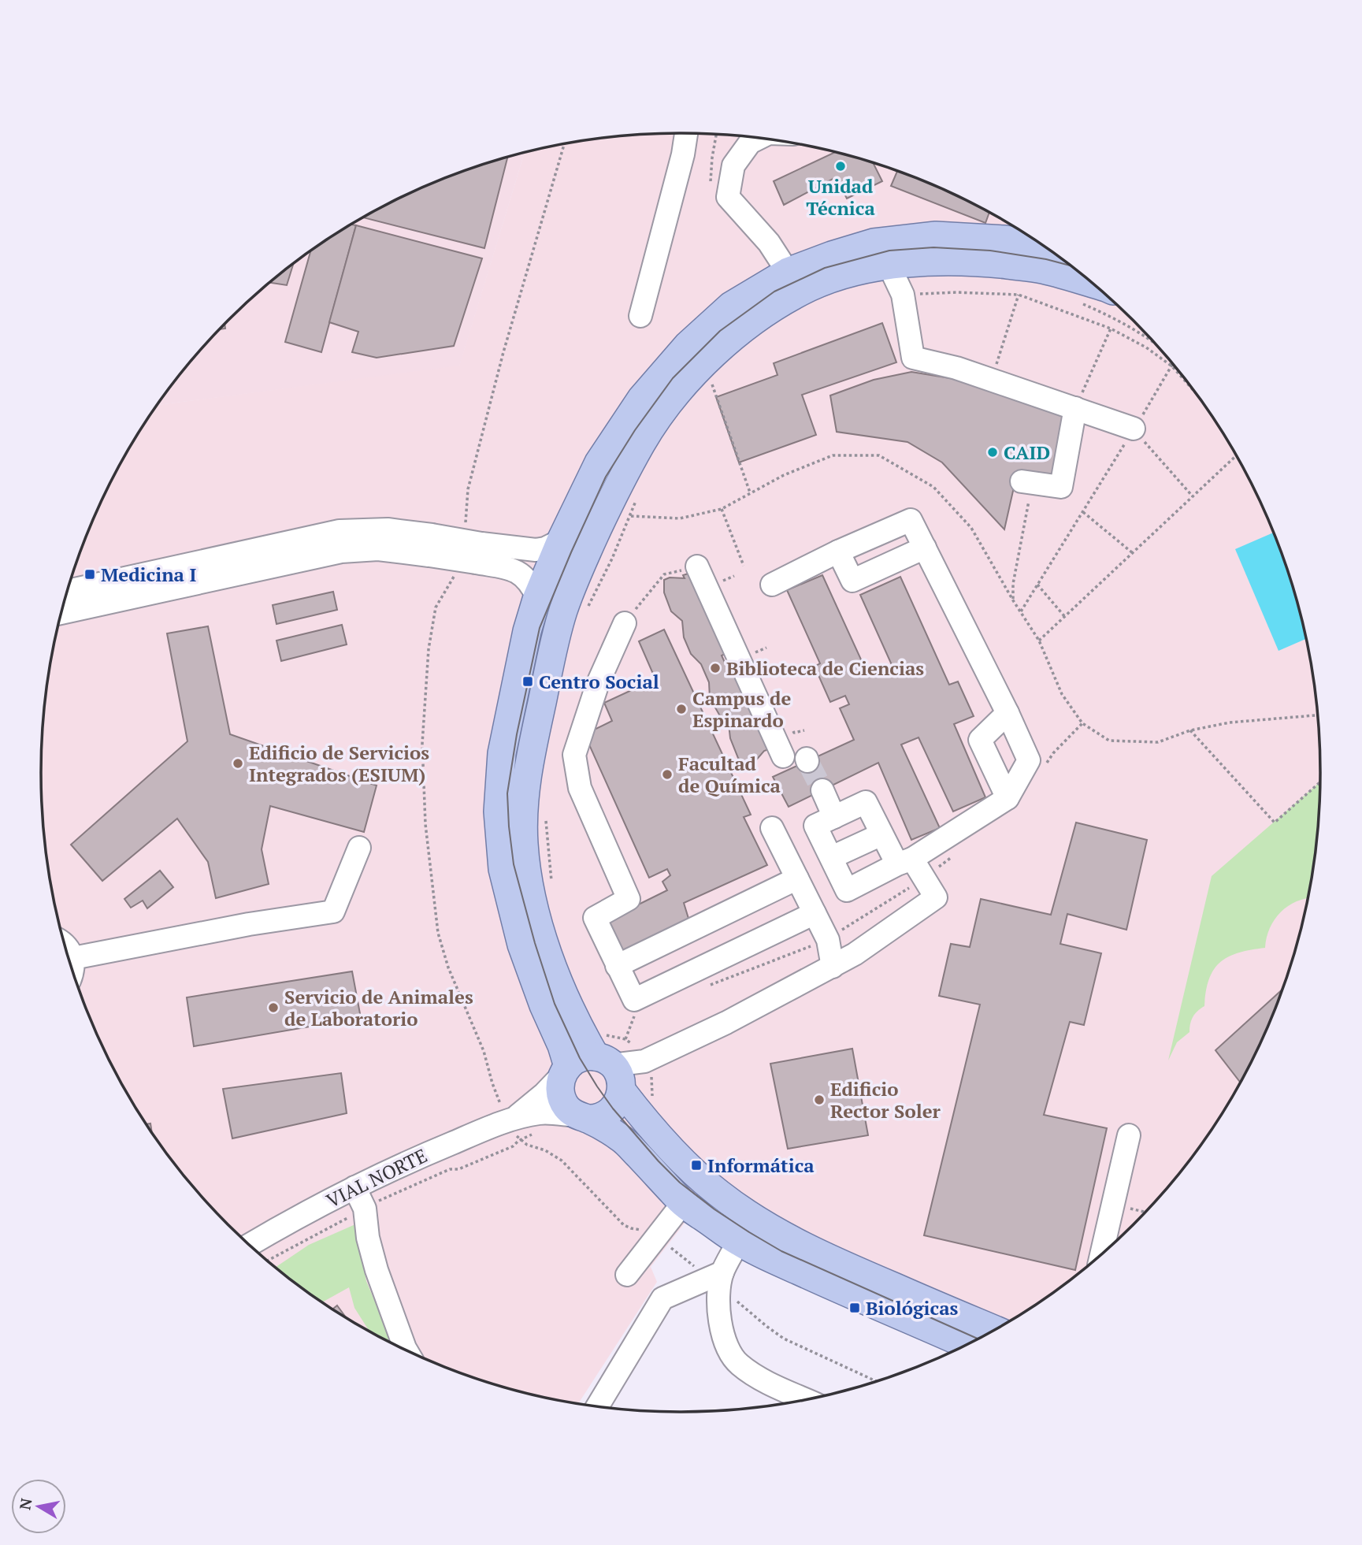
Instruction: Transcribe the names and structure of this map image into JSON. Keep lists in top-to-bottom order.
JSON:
{
  "streets": {
    "street": ["VIAL NORTE"]
  },
  "places": {
    "other": [
      "Unidad Técnica",
      "CAID",
      "Biblioteca de Ciencias",
      "Campus de Espinardo",
      "Edificio de Servicios Integrados (ESIUM)",
      "Facultad de Química",
      "Servicio de Animales de Laboratorio",
      "Edificio Rector Soler"
    ],
    "transit": [
      "Medicina I",
      "Centro Social",
      "Informática",
      "Biológicas"
    ]
  },
  "north": "left"
}
